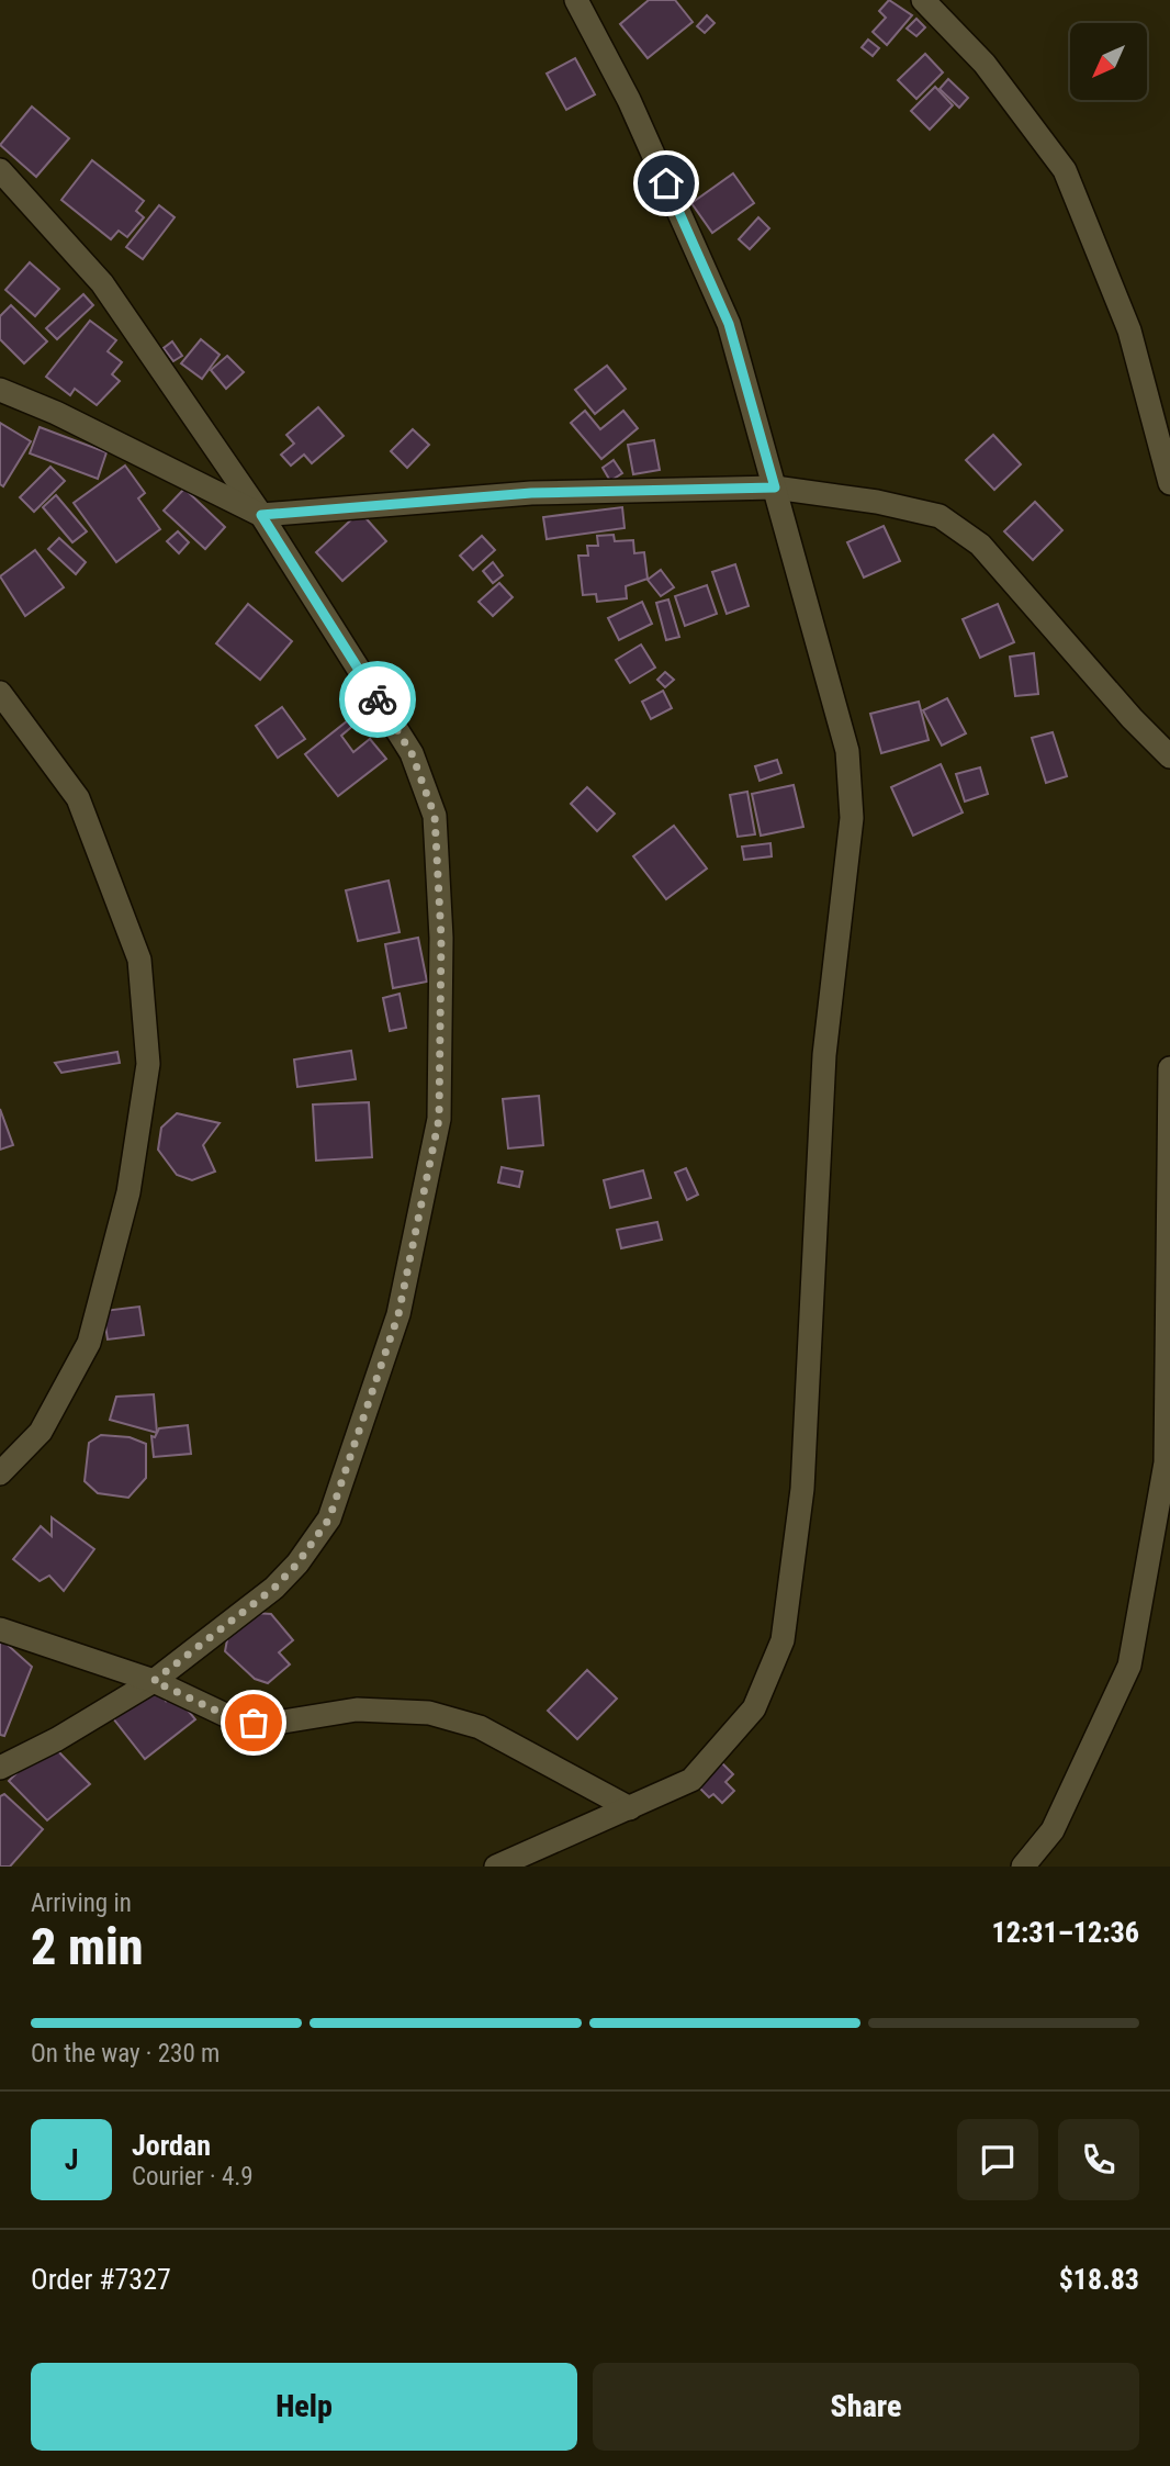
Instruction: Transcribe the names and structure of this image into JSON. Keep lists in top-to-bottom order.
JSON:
{
  "north": "bottom left",
  "page": {
    "heading": ["2 min", "Arriving in", "12:31–12:36"],
    "panel": [
      "Jordan",
      "Courier · 4.9",
      "Order #7327",
      "$18.83"
    ],
    "bar": "On the way · 230 m",
    "round": "J",
    "buttons": ["Help", "Share"]
  }
}
